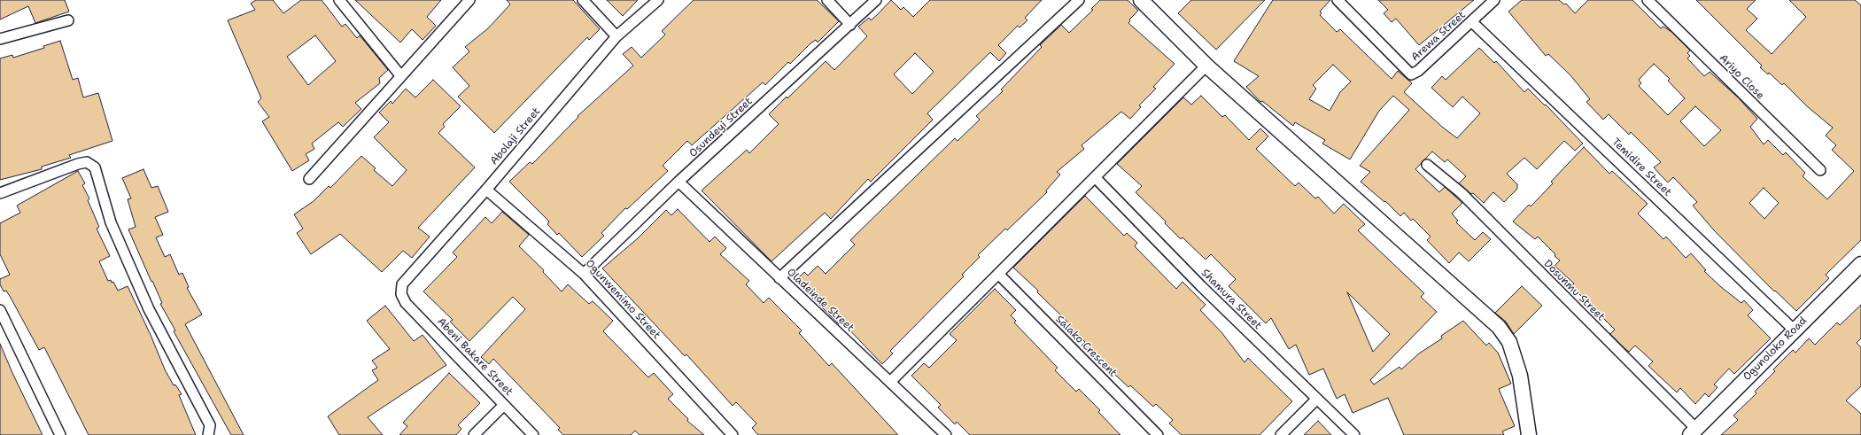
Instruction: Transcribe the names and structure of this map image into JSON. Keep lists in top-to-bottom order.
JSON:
{
  "streets": {
    "street": [
      "Arewa Street",
      "Ariyo Close",
      "Osundeyi Street",
      "Abolaji Street",
      "Temidire Street",
      "Dosunmu Street",
      "Ogunwemimo Street",
      "Shamura Street",
      "Oladeinde Street",
      "Salako Crescent",
      "Ogunoloko Road",
      "Abeni Bakare Street"
    ]
  },
  "crossings": [
    ["Arewa Street", "Temidire Street"],
    ["Osundeyi Street", "Ogunwemimo Street"],
    ["Osundeyi Street", "Oladeinde Street"],
    ["Abolaji Street", "Ogunwemimo Street"],
    ["Abolaji Street", "Abeni Bakare Street"],
    ["Temidire Street", "Ogunoloko Road"],
    ["Dosunmu Street", "Ogunoloko Road"]
  ]
}
